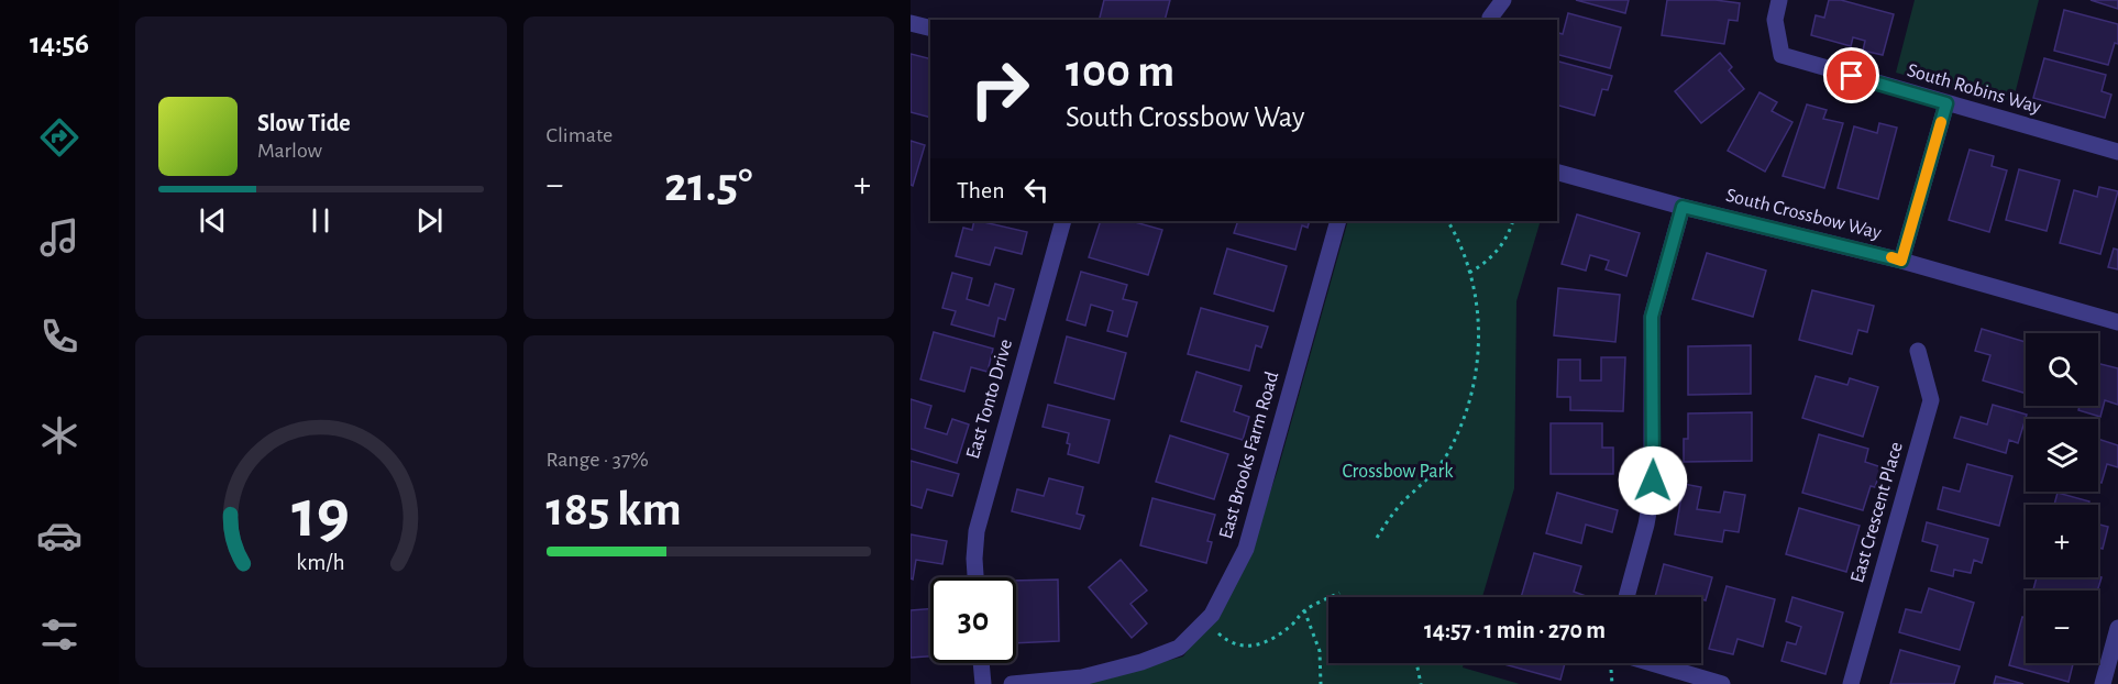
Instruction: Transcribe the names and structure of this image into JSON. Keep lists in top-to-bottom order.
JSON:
{
  "streets": {
    "street": [
      "South Robins Way",
      "South Crossbow Way",
      "East Tonto Drive",
      "East Brooks Farm Road",
      "East Crescent Place"
    ]
  },
  "parks": ["Crossbow Park"],
  "page": {
    "tabs": "14:56",
    "tile": [
      "Climate",
      ["Range · 37%", "185 km"]
    ],
    "turn": ["100 m", "South Crossbow Way"],
    "song": ["Slow Tide", "Marlow"],
    "heat": ["−", "21.5°", "+"],
    "then": "Then",
    "map_buttons": ["+", "−"],
    "limit": "30",
    "trip": "14:57 · 1 min · 270 m",
    "gauge": ["19", "km/h"]
  }
}
